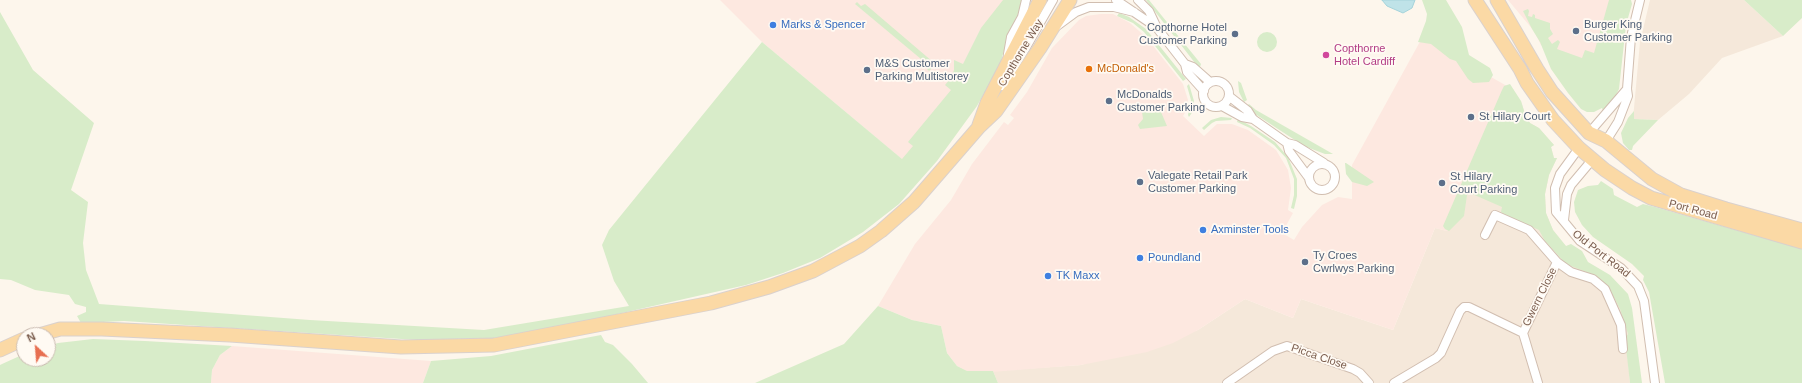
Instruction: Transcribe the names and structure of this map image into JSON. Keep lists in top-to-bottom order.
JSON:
{
  "streets": {
    "main road": ["Port Road"],
    "street": [
      "Copthorne Way",
      "Old Port Road",
      "Gwern Close",
      "Picca Close"
    ]
  },
  "crossings": [
    ["Port Road", "Old Port Road"]
  ],
  "places": [
    "Marks & Spencer",
    "Burger King Customer Parking",
    "Copthorne Hotel Customer Parking",
    "Copthorne Hotel Cardiff",
    "McDonald's",
    "M&S Customer Parking Multistorey",
    "McDonalds Customer Parking",
    "St Hilary Court",
    "Valegate Retail Park Customer Parking",
    "St Hilary Court Parking",
    "Axminster Tools",
    "Poundland",
    "Ty Croes Cwrlwys Parking",
    "TK Maxx"
  ],
  "north": "top left"
}
